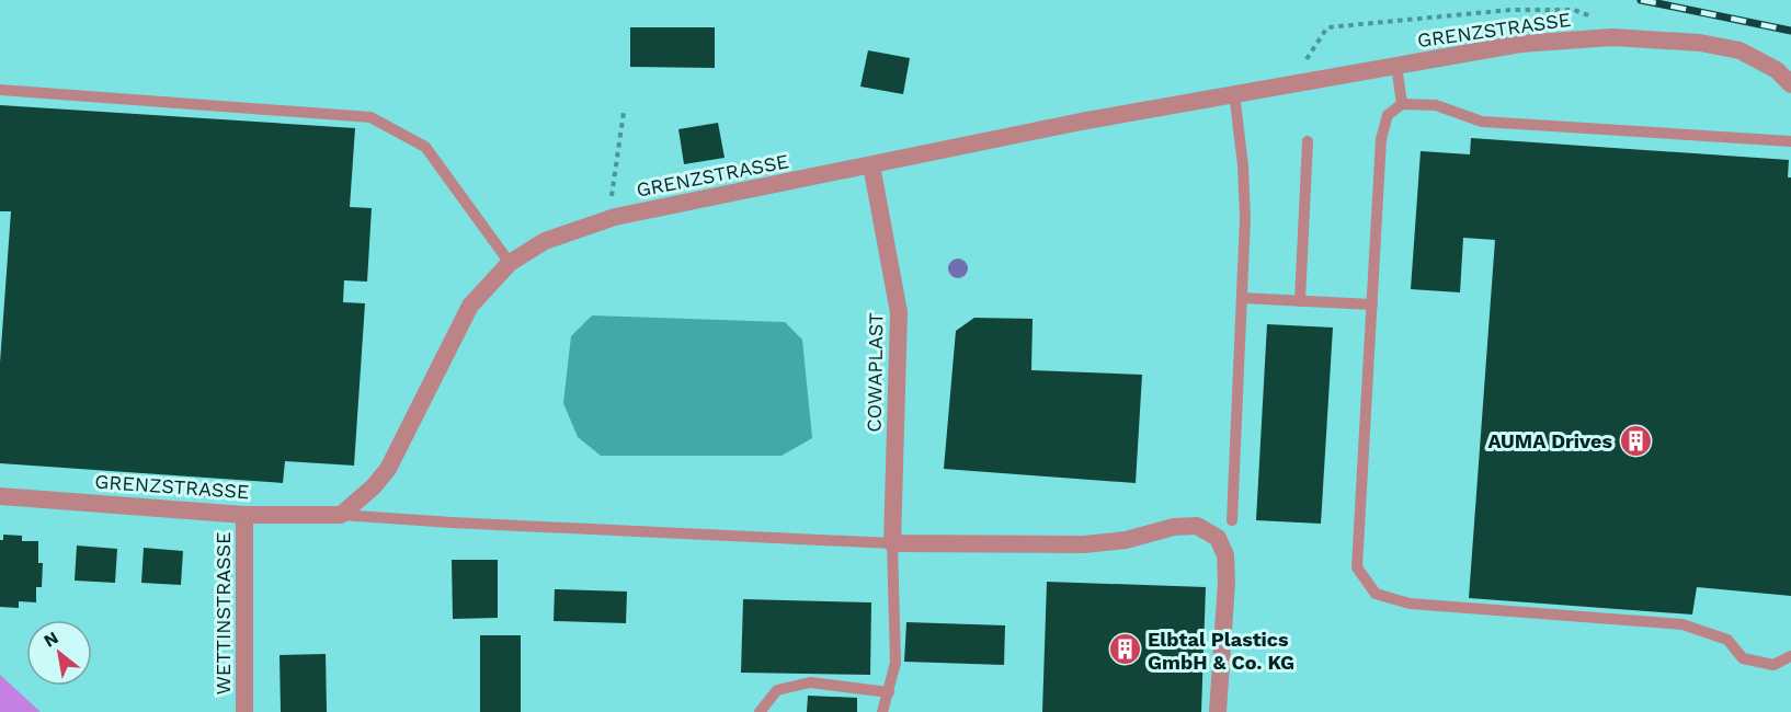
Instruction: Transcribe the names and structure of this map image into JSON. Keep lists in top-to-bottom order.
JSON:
{
  "streets": {
    "street": ["GRENZSTRASSE", "COWAPLAST", "WETTINSTRASSE"]
  },
  "crossings": [
    ["GRENZSTRASSE", "COWAPLAST"],
    ["GRENZSTRASSE", "WETTINSTRASSE"]
  ],
  "places": {
    "building": ["AUMA Drives", "Elbtal Plastics GmbH & Co. KG"]
  },
  "north": "top left"
}
